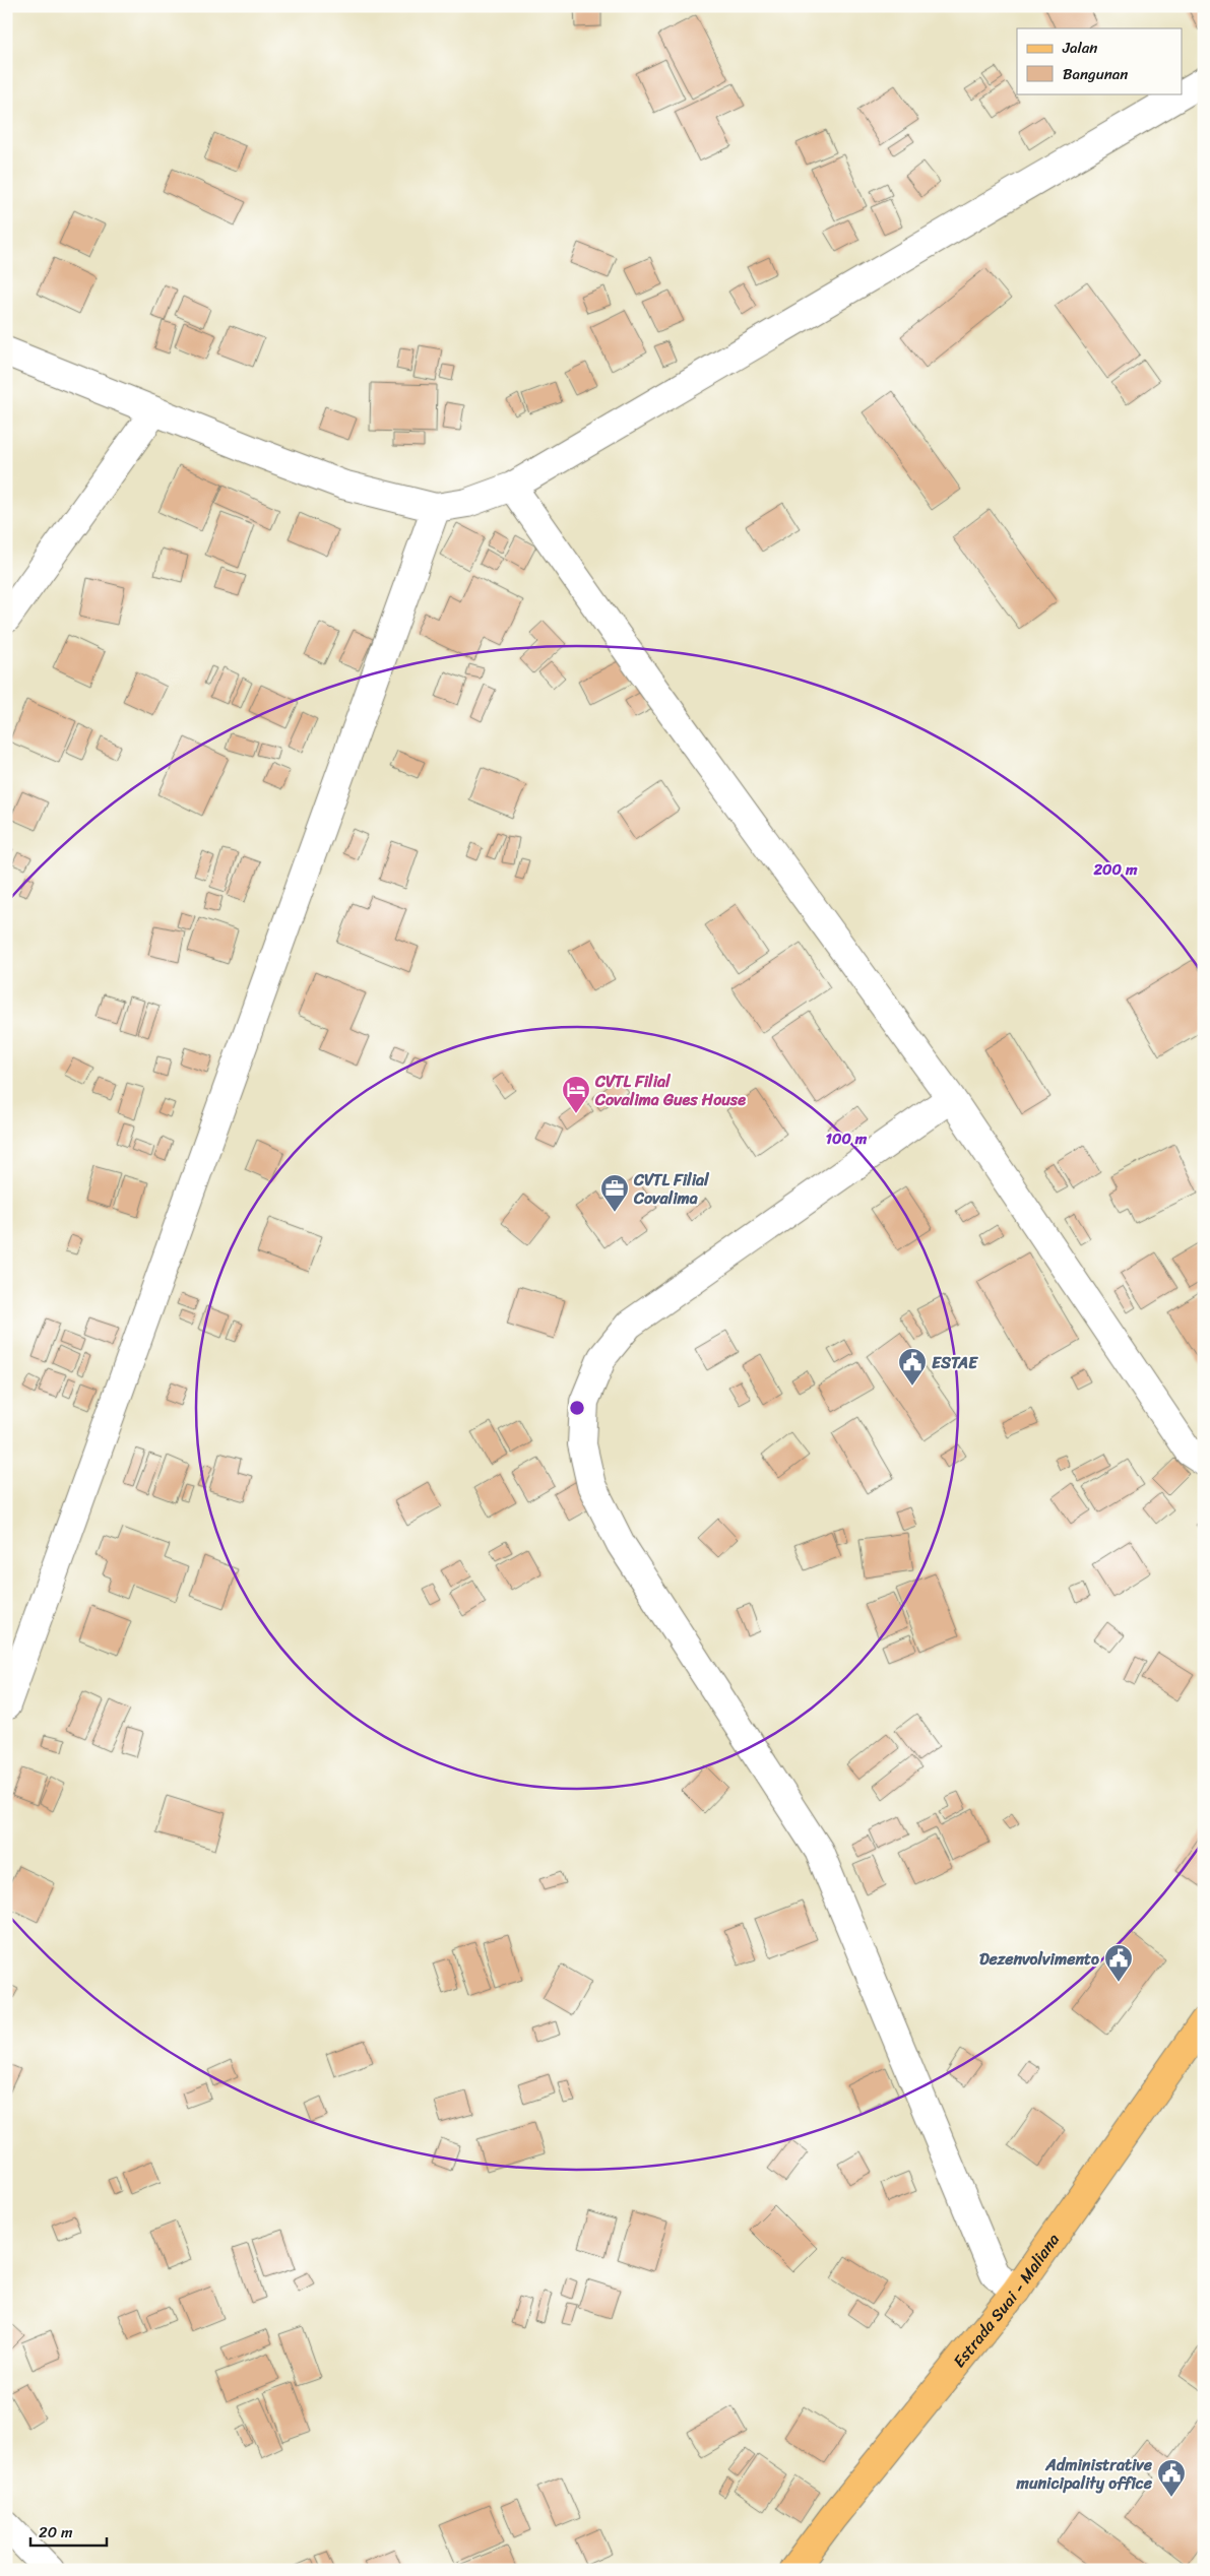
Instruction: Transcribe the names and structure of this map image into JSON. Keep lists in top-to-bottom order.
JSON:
{
  "streets": {
    "main road": ["Estrada Suai - Maliana"]
  },
  "places": {
    "hotel": ["CVTL Filial Covalima Gues House"],
    "office": ["CVTL Filial Covalima"],
    "public building": ["ESTAE", "Dezenvolvimento", "Administrative municipality office"]
  },
  "legend": ["Jalan", "Bangunan"],
  "scale_bar": "20 m",
  "rings": ["200 m", "100 m"]
}
